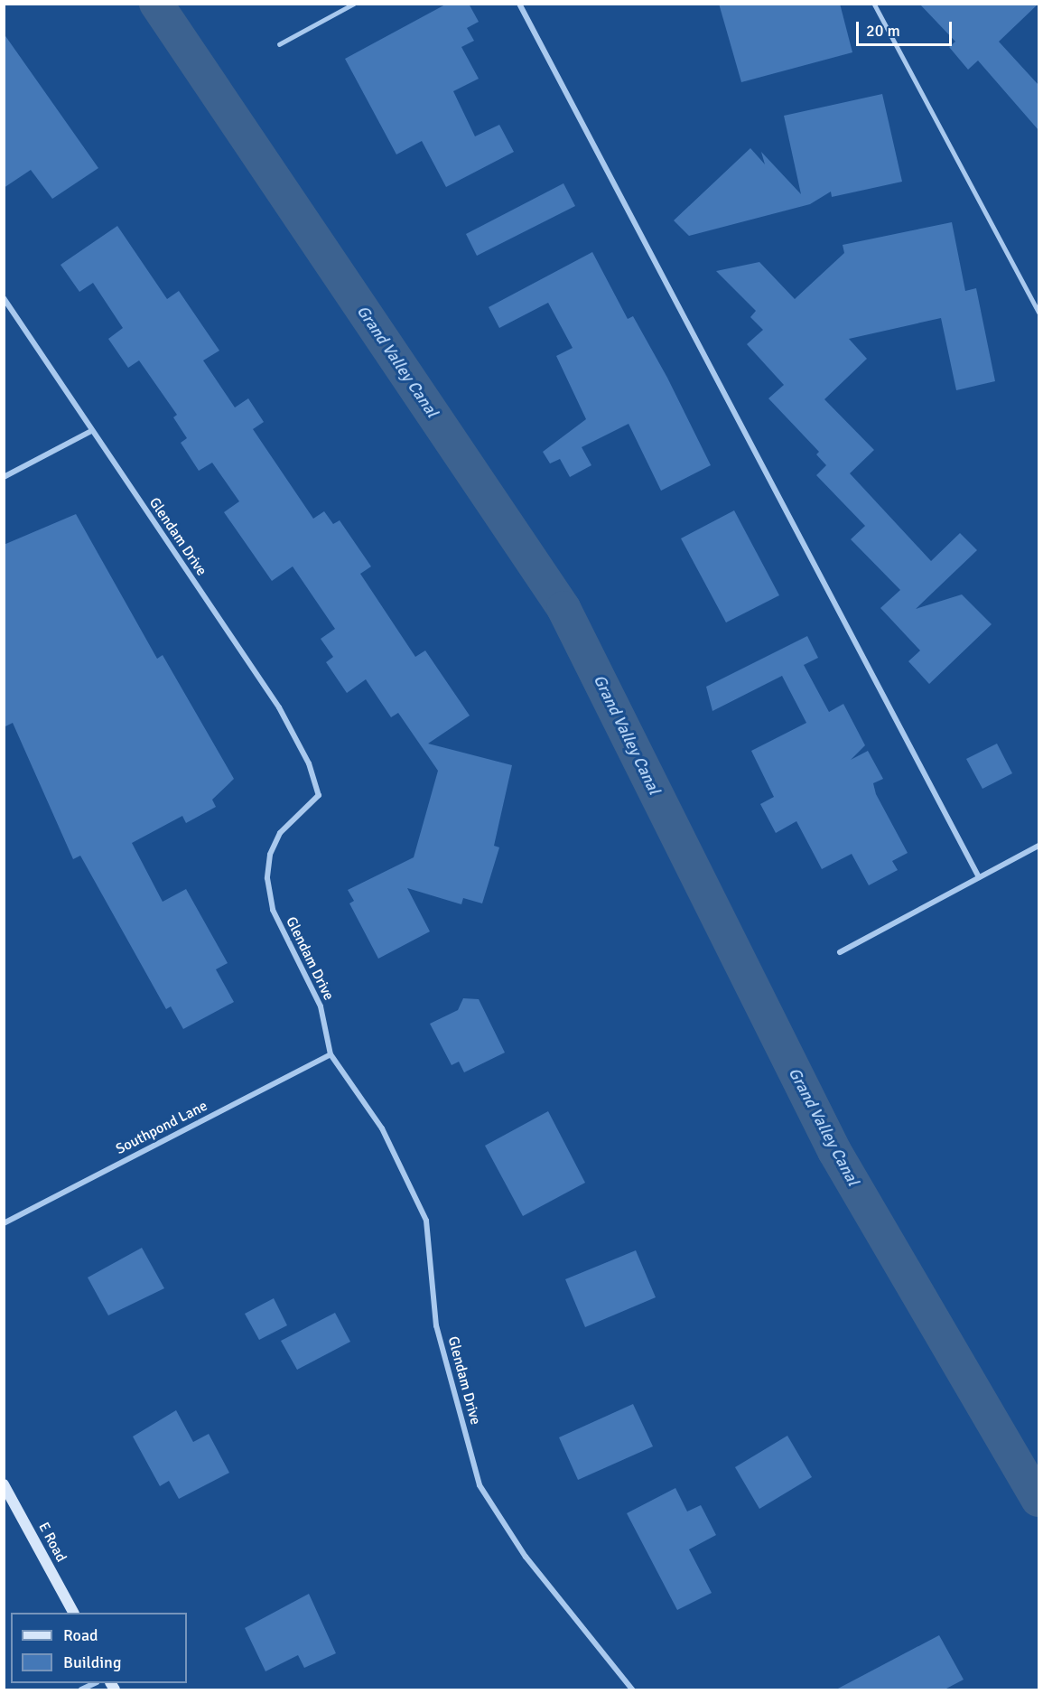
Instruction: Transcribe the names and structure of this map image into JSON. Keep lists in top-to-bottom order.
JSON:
{
  "streets": {
    "street": ["Glendam Drive", "Southpond Lane", "E Road"]
  },
  "crossings": [
    ["Glendam Drive", "Southpond Lane"]
  ],
  "water": ["Grand Valley Canal"],
  "legend": ["Road", "Building"],
  "scale_bar": "20 m"
}
